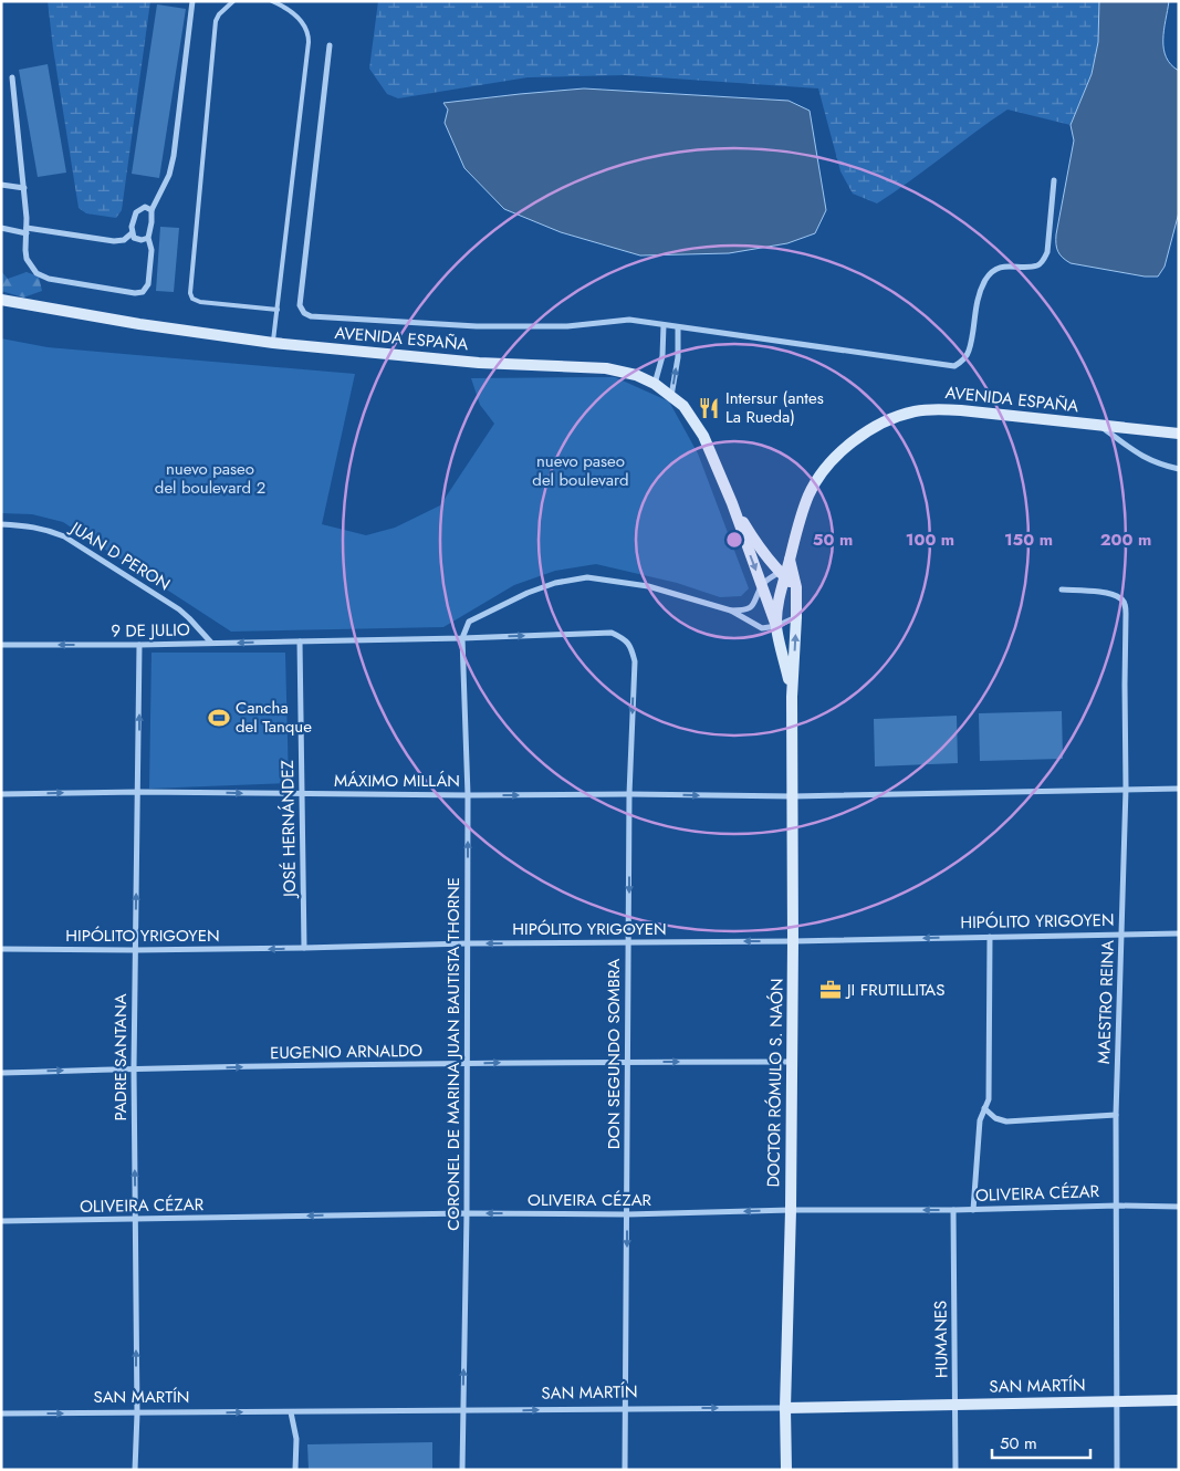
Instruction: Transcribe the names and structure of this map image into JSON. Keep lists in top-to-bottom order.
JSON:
{
  "streets": {
    "main road": ["AVENIDA ESPAÑA", "DOCTOR RÓMULO S. NAÓN", "SAN MARTÍN"],
    "street": [
      "JUAN D PERON",
      "9 DE JULIO",
      "MÁXIMO MILLÁN",
      "JOSÉ HERNÁNDEZ",
      "HIPÓLITO YRIGOYEN",
      "MAESTRO REINA",
      "EUGENIO ARNALDO",
      "CORONEL DE MARINA JUAN BAUTISTA THORNE",
      "DON SEGUNDO SOMBRA",
      "PADRE SANTANA",
      "OLIVEIRA CÉZAR",
      "HUMANES"
    ]
  },
  "crossings": [
    ["AVENIDA ESPAÑA", "DOCTOR RÓMULO S. NAÓN"],
    ["JUAN D PERON", "9 DE JULIO"],
    ["9 DE JULIO", "JOSÉ HERNÁNDEZ"],
    ["9 DE JULIO", "CORONEL DE MARINA JUAN BAUTISTA THORNE"],
    ["9 DE JULIO", "DON SEGUNDO SOMBRA"],
    ["9 DE JULIO", "PADRE SANTANA"],
    ["MÁXIMO MILLÁN", "JOSÉ HERNÁNDEZ"],
    ["MÁXIMO MILLÁN", "MAESTRO REINA"],
    ["MÁXIMO MILLÁN", "CORONEL DE MARINA JUAN BAUTISTA THORNE"],
    ["MÁXIMO MILLÁN", "DON SEGUNDO SOMBRA"],
    ["MÁXIMO MILLÁN", "PADRE SANTANA"],
    ["MÁXIMO MILLÁN", "DOCTOR RÓMULO S. NAÓN"],
    ["JOSÉ HERNÁNDEZ", "HIPÓLITO YRIGOYEN"],
    ["HIPÓLITO YRIGOYEN", "MAESTRO REINA"],
    ["HIPÓLITO YRIGOYEN", "CORONEL DE MARINA JUAN BAUTISTA THORNE"],
    ["HIPÓLITO YRIGOYEN", "DON SEGUNDO SOMBRA"],
    ["HIPÓLITO YRIGOYEN", "PADRE SANTANA"],
    ["HIPÓLITO YRIGOYEN", "DOCTOR RÓMULO S. NAÓN"],
    ["MAESTRO REINA", "OLIVEIRA CÉZAR"],
    ["MAESTRO REINA", "SAN MARTÍN"],
    ["EUGENIO ARNALDO", "CORONEL DE MARINA JUAN BAUTISTA THORNE"],
    ["EUGENIO ARNALDO", "DON SEGUNDO SOMBRA"],
    ["EUGENIO ARNALDO", "PADRE SANTANA"],
    ["EUGENIO ARNALDO", "DOCTOR RÓMULO S. NAÓN"],
    ["CORONEL DE MARINA JUAN BAUTISTA THORNE", "DON SEGUNDO SOMBRA"],
    ["CORONEL DE MARINA JUAN BAUTISTA THORNE", "OLIVEIRA CÉZAR"],
    ["CORONEL DE MARINA JUAN BAUTISTA THORNE", "SAN MARTÍN"],
    ["DON SEGUNDO SOMBRA", "OLIVEIRA CÉZAR"],
    ["DON SEGUNDO SOMBRA", "SAN MARTÍN"],
    ["PADRE SANTANA", "OLIVEIRA CÉZAR"],
    ["PADRE SANTANA", "SAN MARTÍN"],
    ["DOCTOR RÓMULO S. NAÓN", "OLIVEIRA CÉZAR"],
    ["DOCTOR RÓMULO S. NAÓN", "SAN MARTÍN"],
    ["OLIVEIRA CÉZAR", "HUMANES"],
    ["HUMANES", "SAN MARTÍN"]
  ],
  "one_way": [
    "9 DE JULIO",
    "MÁXIMO MILLÁN",
    "HIPÓLITO YRIGOYEN",
    "EUGENIO ARNALDO",
    "CORONEL DE MARINA JUAN BAUTISTA THORNE",
    "PADRE SANTANA",
    "OLIVEIRA CÉZAR",
    "SAN MARTÍN"
  ],
  "parks": ["nuevo paseo del boulevard", "nuevo paseo del boulevard 2"],
  "places": {
    "restaurant": ["Intersur (antes La Rueda)"],
    "sports": ["Cancha del Tanque"],
    "office": ["JI FRUTILLITAS"]
  },
  "scale_bar": "50 m",
  "rings": [
    "50 m",
    "100 m",
    "150 m",
    "200 m"
  ]
}
